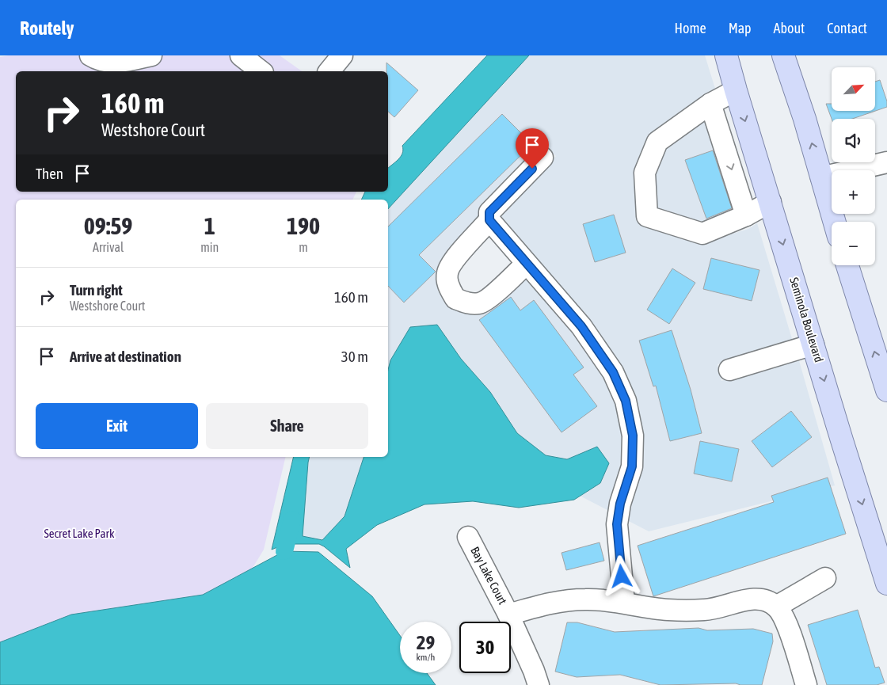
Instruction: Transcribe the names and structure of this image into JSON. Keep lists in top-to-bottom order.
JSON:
{
  "streets": {
    "main road": ["Seminola Boulevard"],
    "street": ["Bay Lake Court"]
  },
  "parks": ["Secret Lake Park"],
  "north": "top right",
  "page": {
    "header": "Routely",
    "nav": [
      "Home",
      "Map",
      "About",
      "Contact"
    ],
    "map_buttons": ["+", "−"],
    "turn": ["160 m", "Westshore Court"],
    "then": "Then",
    "eta": [
      "09:59",
      "Arrival",
      "1",
      "min",
      "190",
      "m"
    ],
    "list": [
      {
        "name": "Turn right",
        "note": "Westshore Court",
        "value": "160 m"
      },
      {
        "name": "Arrive at destination",
        "value": "30 m"
      }
    ],
    "buttons": ["Exit", "Share"],
    "speed": "29 km/h",
    "limit": "30"
  }
}
